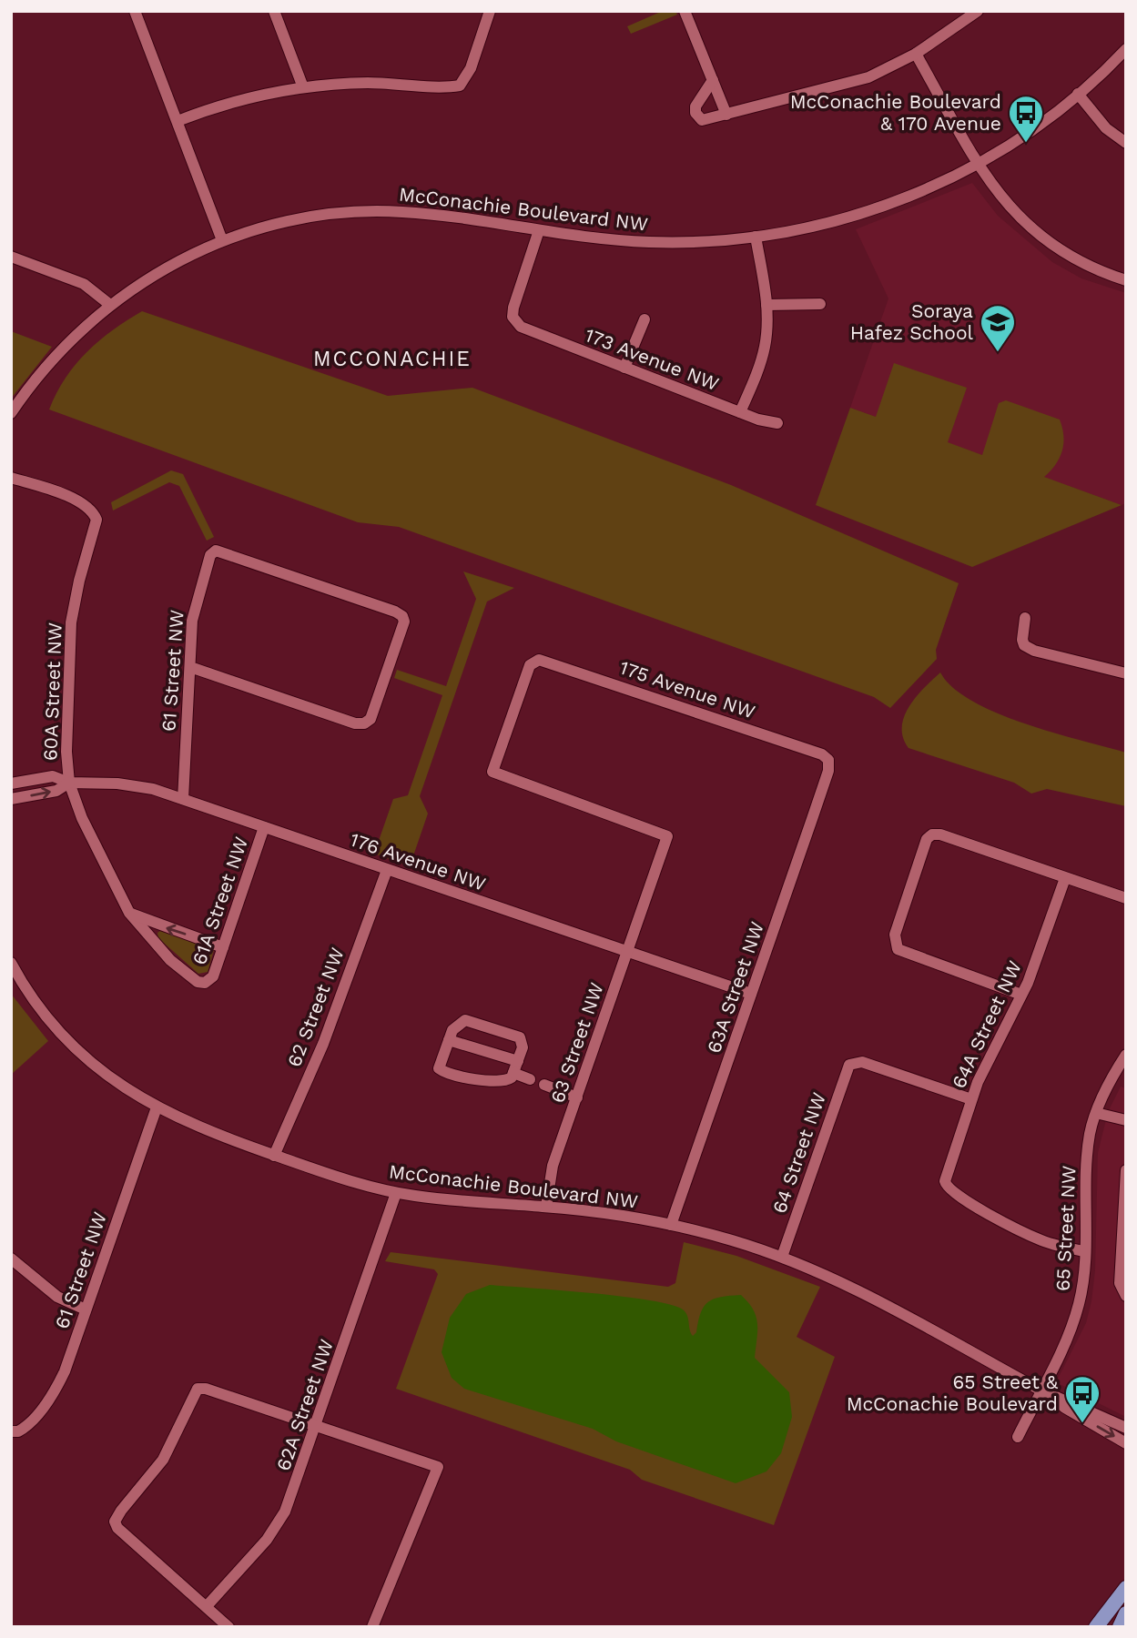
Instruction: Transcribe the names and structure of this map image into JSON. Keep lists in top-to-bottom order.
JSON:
{
  "streets": {
    "street": [
      "McConachie Boulevard NW",
      "173 Avenue NW",
      "61 Street NW",
      "175 Avenue NW",
      "60A Street NW",
      "176 Avenue NW",
      "61A Street NW",
      "63A Street NW",
      "62 Street NW",
      "64A Street NW",
      "63 Street NW",
      "64 Street NW",
      "65 Street NW",
      "62A Street NW"
    ]
  },
  "crossings": [
    ["McConachie Boulevard NW", "173 Avenue NW"],
    ["McConachie Boulevard NW", "61 Street NW"],
    ["McConachie Boulevard NW", "63A Street NW"],
    ["McConachie Boulevard NW", "62 Street NW"],
    ["McConachie Boulevard NW", "63 Street NW"],
    ["McConachie Boulevard NW", "64 Street NW"],
    ["McConachie Boulevard NW", "65 Street NW"],
    ["McConachie Boulevard NW", "62A Street NW"],
    ["61 Street NW", "176 Avenue NW"],
    ["175 Avenue NW", "63A Street NW"],
    ["175 Avenue NW", "63 Street NW"],
    ["60A Street NW", "176 Avenue NW"],
    ["60A Street NW", "61A Street NW"],
    ["176 Avenue NW", "61A Street NW"],
    ["176 Avenue NW", "63A Street NW"],
    ["176 Avenue NW", "62 Street NW"],
    ["176 Avenue NW", "63 Street NW"],
    ["64A Street NW", "64 Street NW"],
    ["64A Street NW", "65 Street NW"]
  ],
  "districts": ["MCCONACHIE"],
  "places": {
    "bus stop": ["McConachie Boulevard & 170 Avenue", "65 Street & McConachie Boulevard"],
    "school or university": ["Soraya Hafez School"]
  }
}
